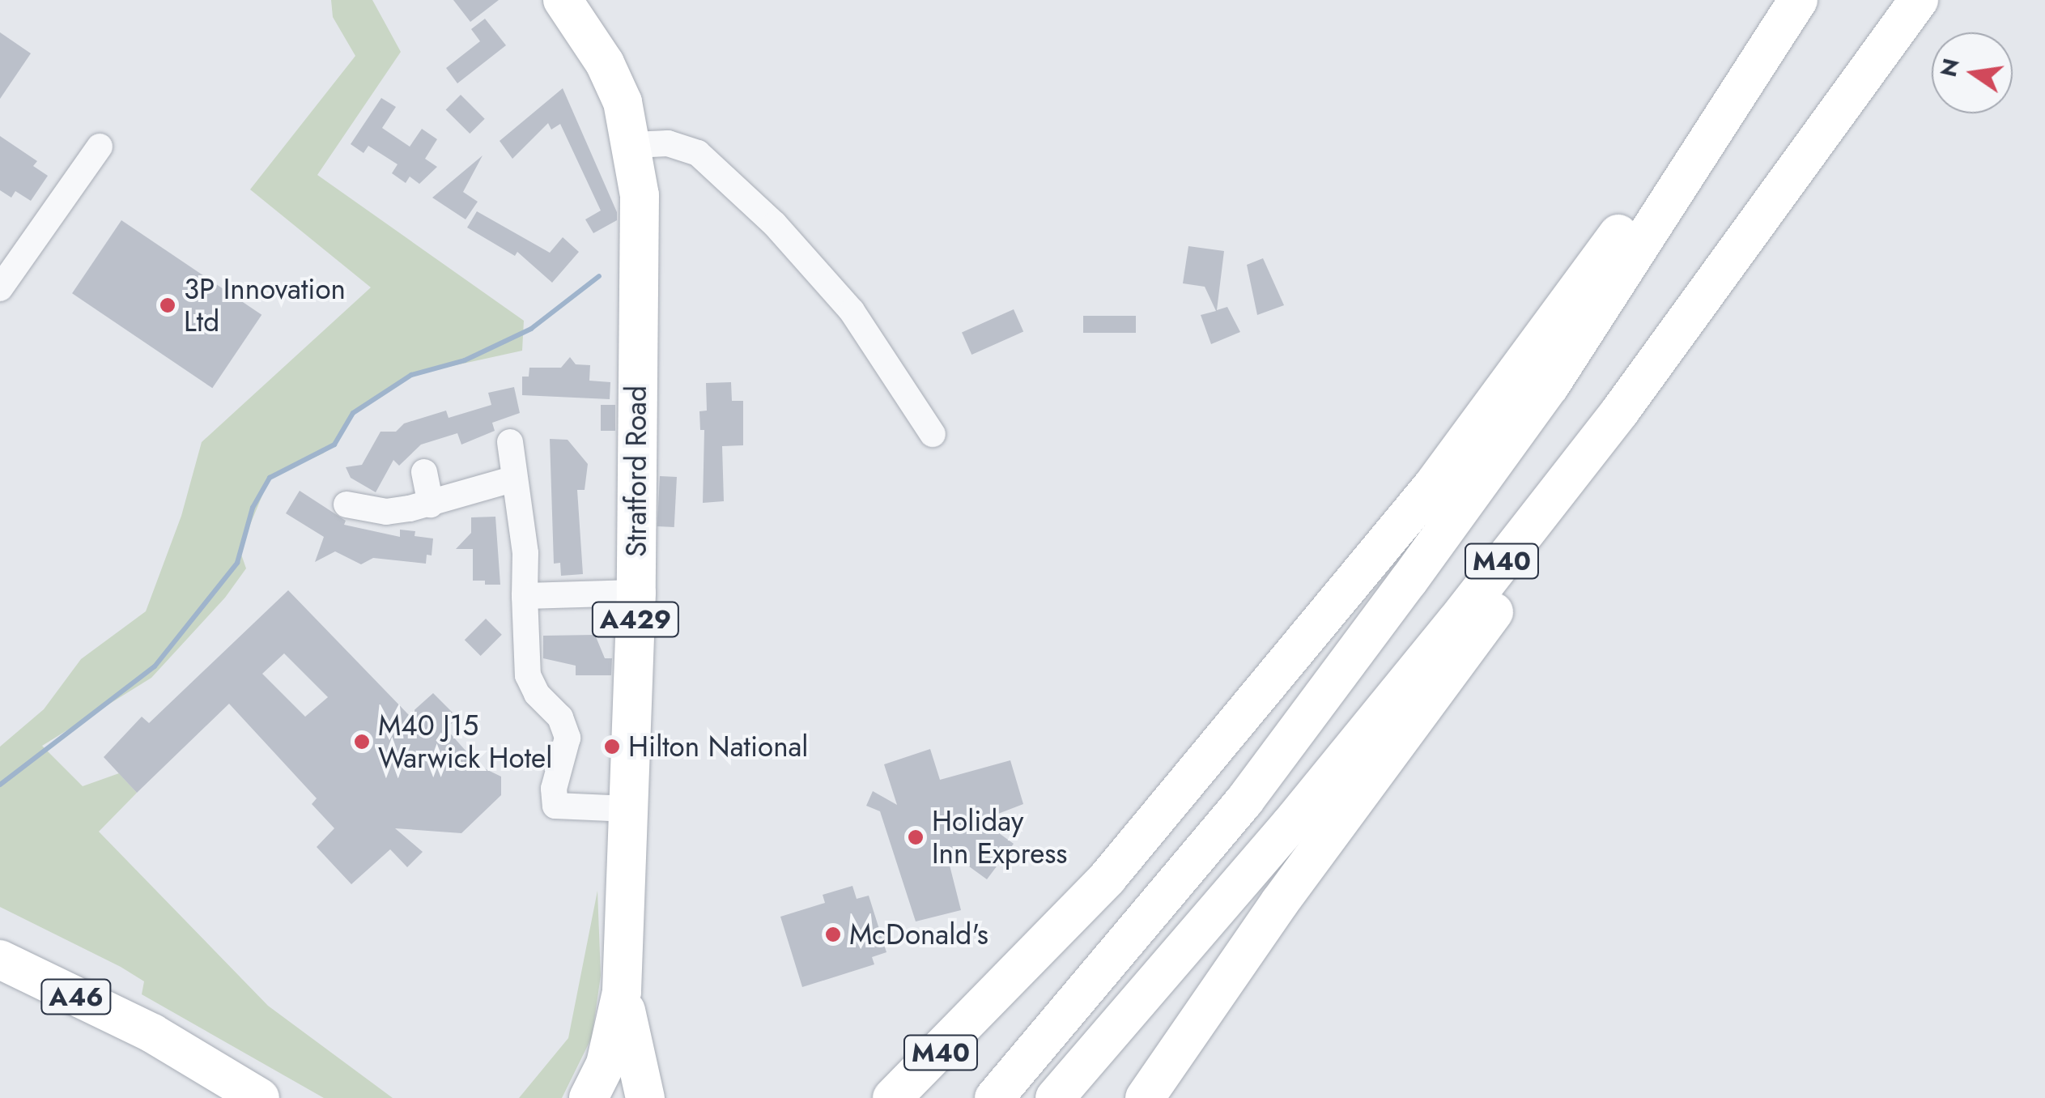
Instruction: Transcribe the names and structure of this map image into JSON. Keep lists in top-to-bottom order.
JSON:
{
  "streets": {
    "highway": [
      "Stratford Road",
      "M40",
      "A429",
      "A46"
    ]
  },
  "places": [
    "3P Innovation Ltd",
    "M40 J15 Warwick Hotel",
    "Hilton National",
    "Holiday Inn Express",
    "McDonald's"
  ],
  "north": "left"
}
